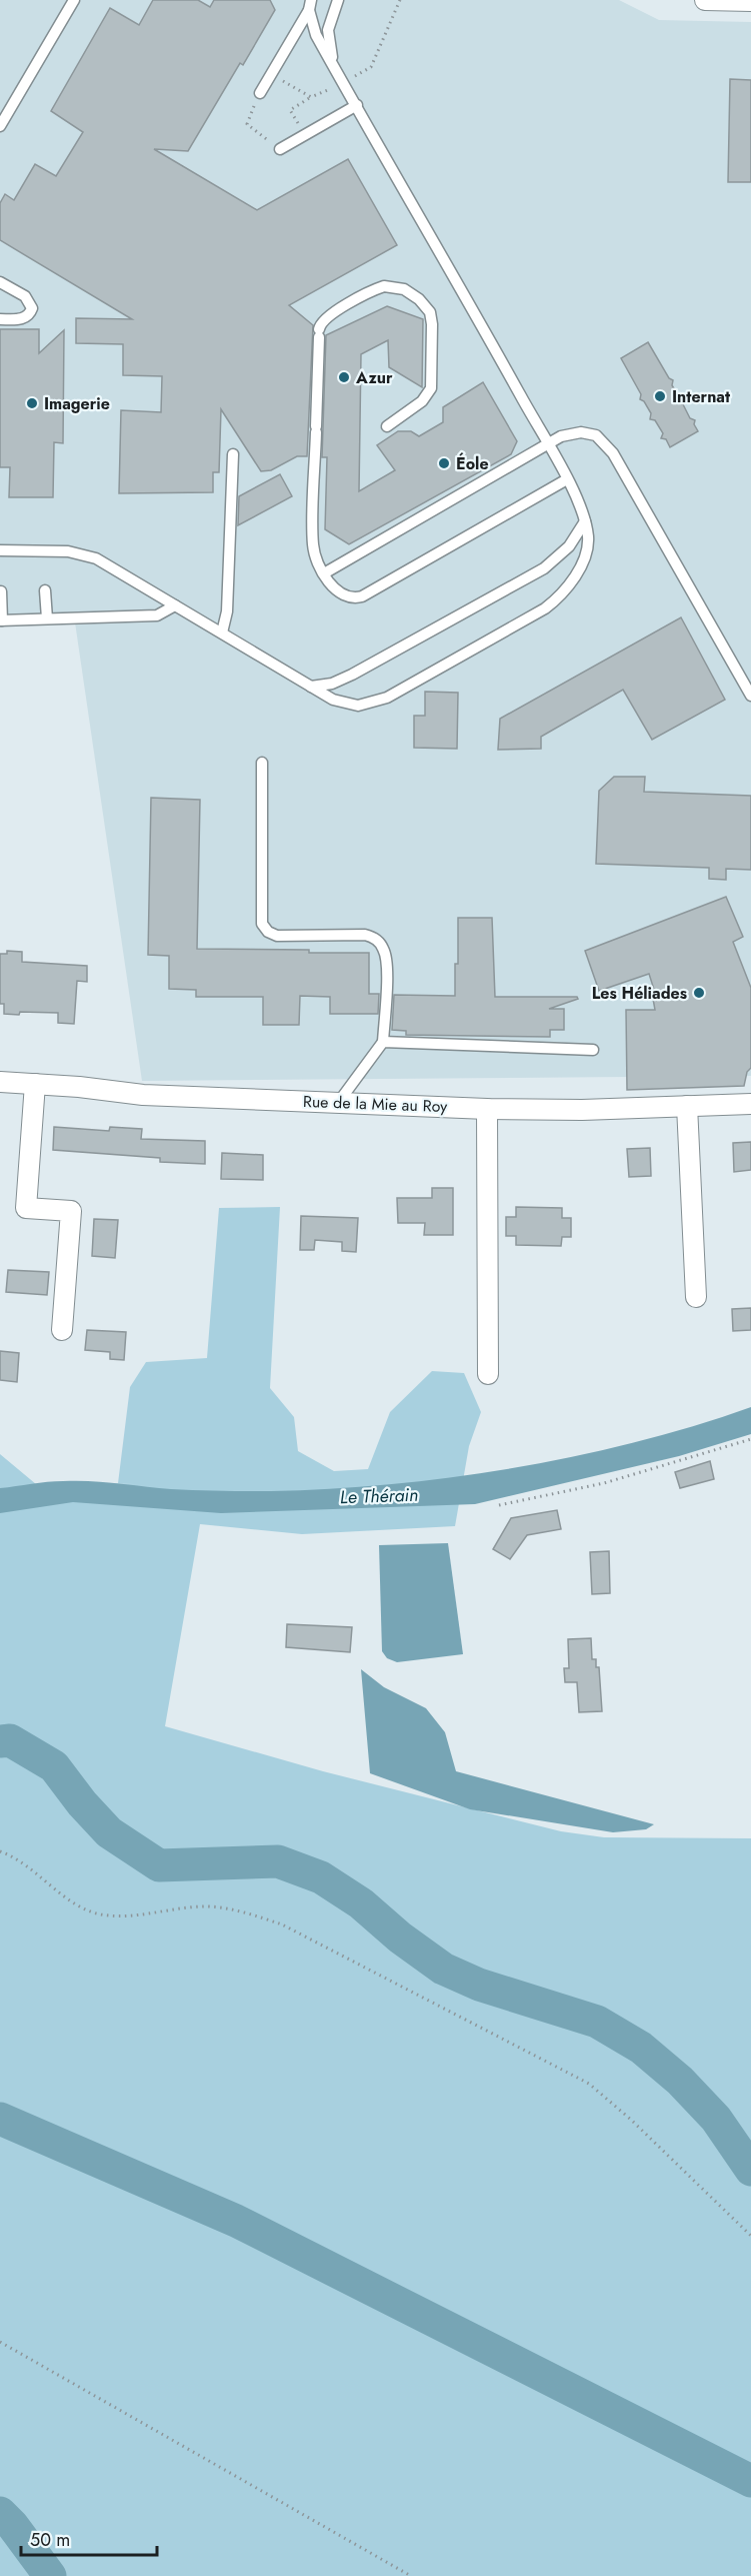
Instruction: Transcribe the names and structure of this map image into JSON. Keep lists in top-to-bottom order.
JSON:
{
  "streets": {
    "street": ["Rue de la Mie au Roy"]
  },
  "water": ["Le Thérain"],
  "places": [
    "Azur",
    "Internat",
    "Imagerie",
    "Éole",
    "Les Héliades"
  ],
  "scale_bar": "50 m"
}
